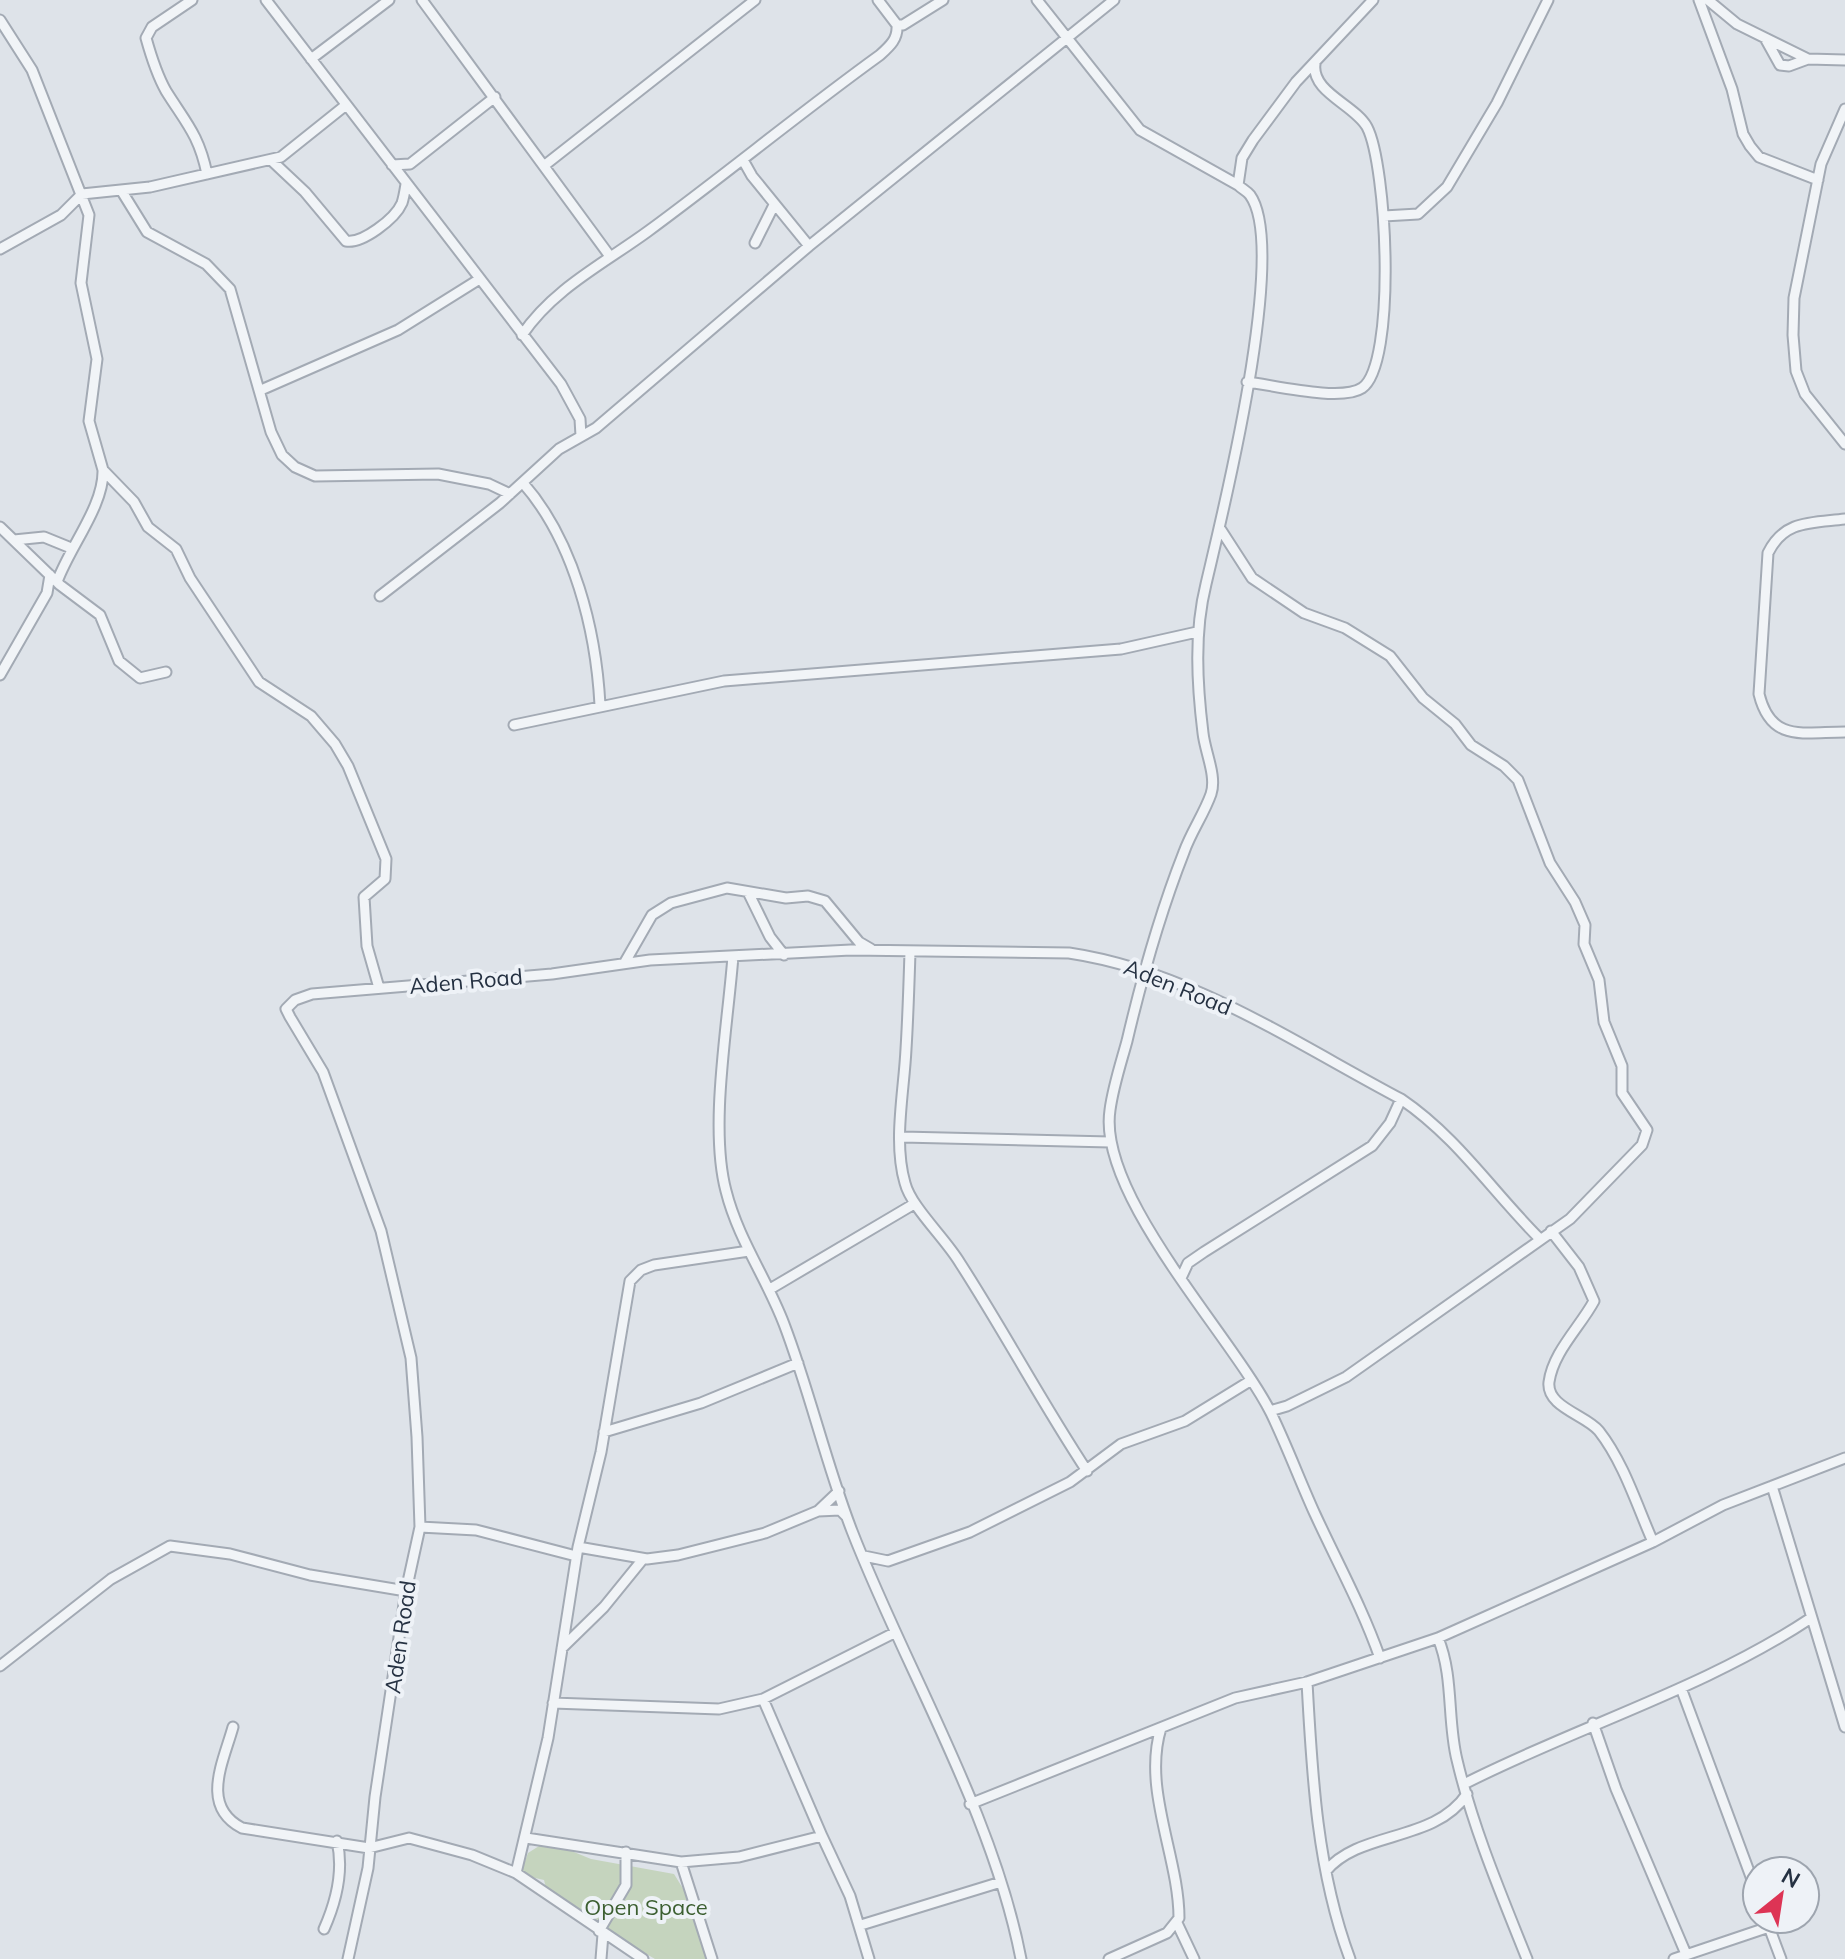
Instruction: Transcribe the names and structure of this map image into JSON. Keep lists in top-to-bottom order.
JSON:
{
  "streets": {
    "street": ["Aden Road"]
  },
  "parks": ["Open Space"],
  "north": "top right"
}
